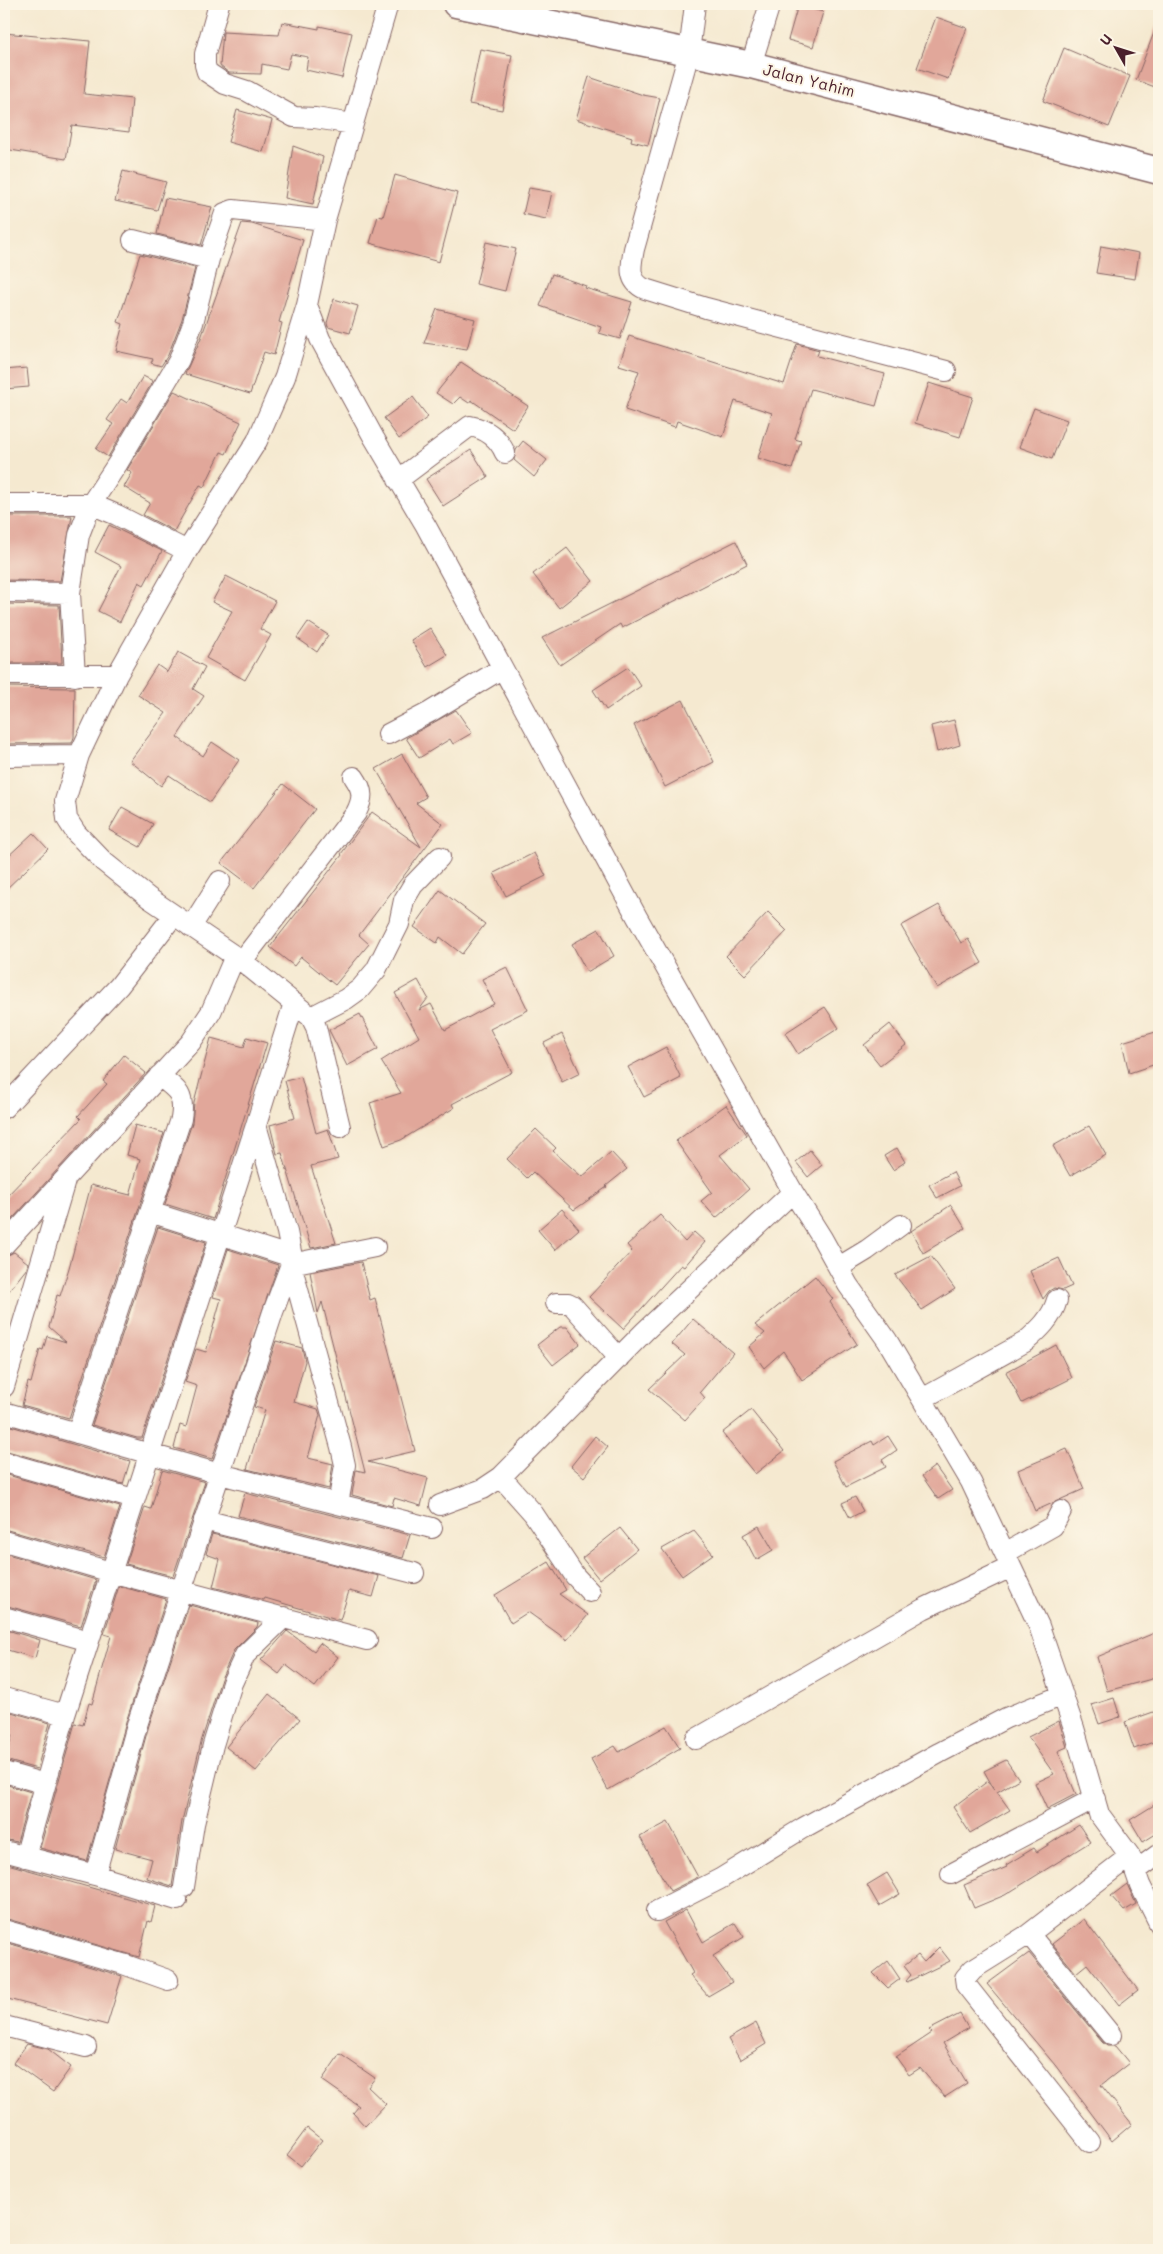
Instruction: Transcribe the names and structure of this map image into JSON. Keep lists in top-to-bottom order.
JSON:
{
  "streets": {
    "street": ["Jalan Yahim"]
  },
  "north": "top left"
}
